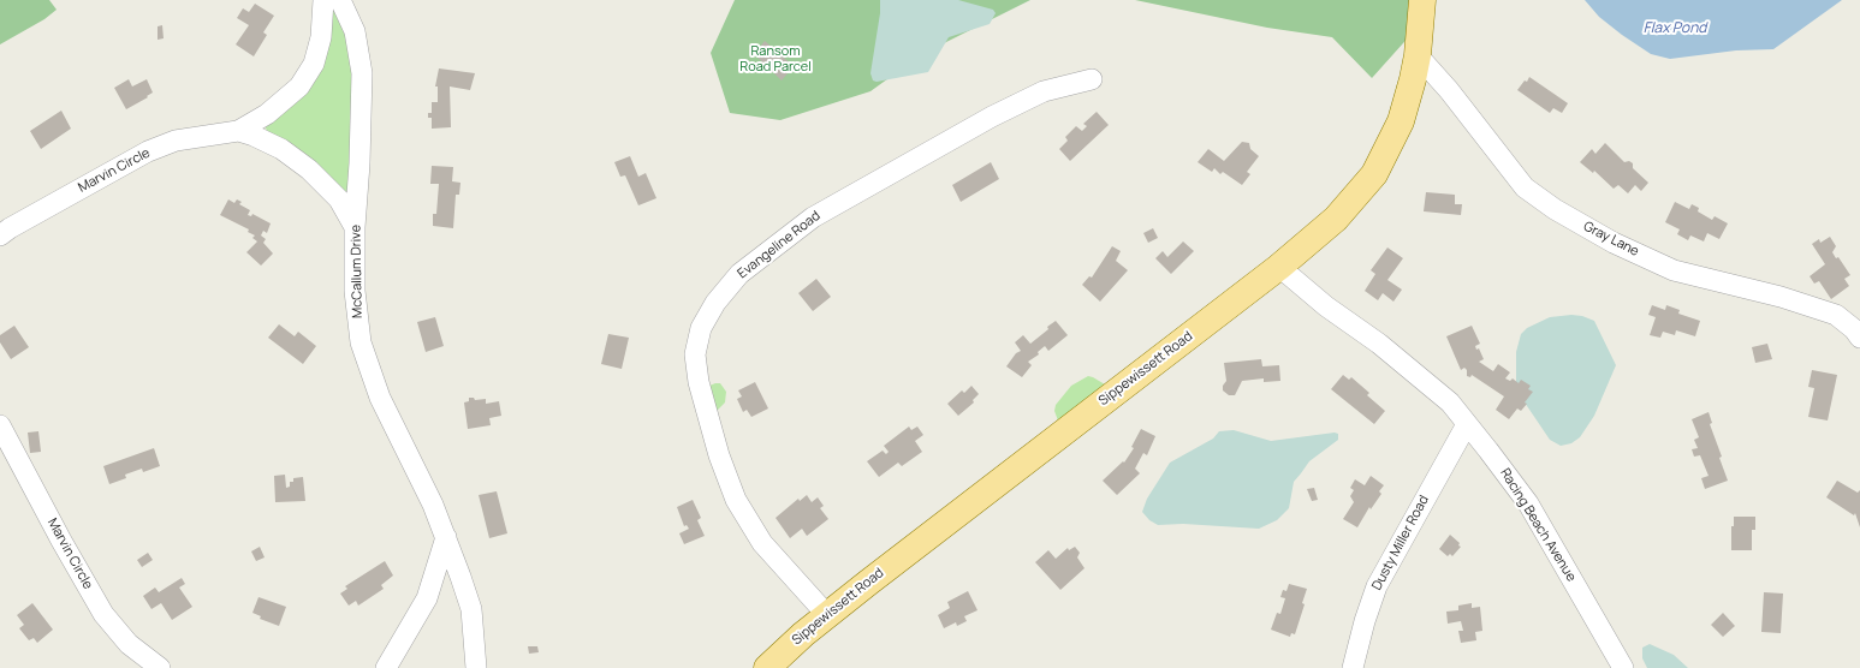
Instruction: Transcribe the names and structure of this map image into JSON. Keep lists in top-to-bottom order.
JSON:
{
  "streets": {
    "main road": ["Sippewissett Road"],
    "street": [
      "Marvin Circle",
      "Gray Lane",
      "Evangeline Road",
      "McCallum Drive",
      "Racing Beach Avenue",
      "Dusty Miller Road"
    ]
  },
  "crossings": [
    ["Marvin Circle", "McCallum Drive"],
    ["Gray Lane", "Sippewissett Road"],
    ["Evangeline Road", "Sippewissett Road"],
    ["Sippewissett Road", "Racing Beach Avenue"],
    ["Racing Beach Avenue", "Dusty Miller Road"]
  ],
  "water": ["Flax Pond"],
  "parks": ["Ransom Road Parcel"]
}
